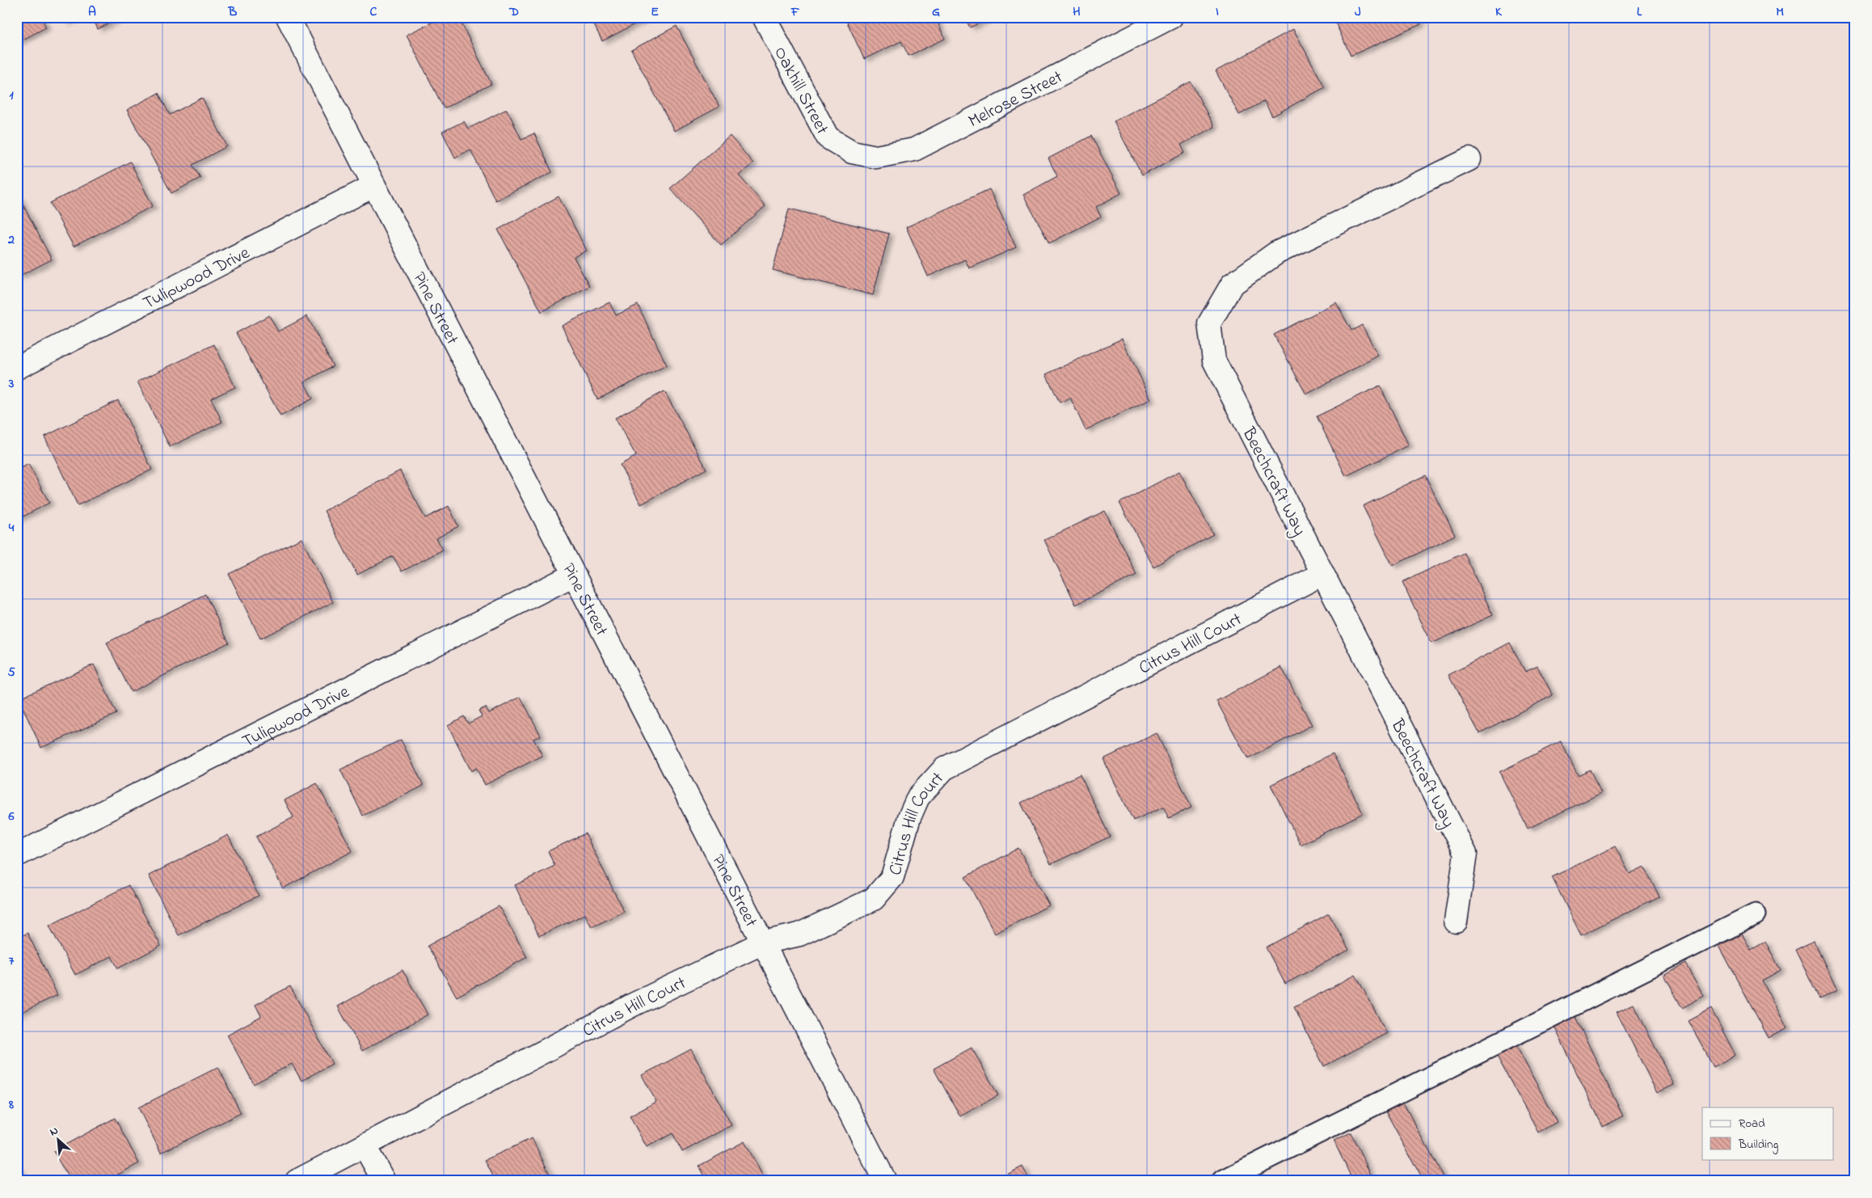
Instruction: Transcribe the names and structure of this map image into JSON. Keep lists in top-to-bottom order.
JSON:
{
  "streets": {
    "street": [
      "Oakhill Street",
      "Melrose Street",
      "Tulipwood Drive",
      "Pine Street",
      "Beechcraft Way",
      "Citrus Hill Court"
    ]
  },
  "crossings": [
    ["Oakhill Street", "Melrose Street"],
    ["Tulipwood Drive", "Pine Street"],
    ["Pine Street", "Citrus Hill Court"],
    ["Beechcraft Way", "Citrus Hill Court"]
  ],
  "legend": ["Road", "Building"],
  "north": "top left",
  "grid": {
    "columns": [
      "A",
      "B",
      "C",
      "D",
      "E",
      "F",
      "G",
      "H",
      "I",
      "J",
      "K",
      "L",
      "M"
    ],
    "rows": [
      "1",
      "2",
      "3",
      "4",
      "5",
      "6",
      "7",
      "8"
    ]
  }
}
